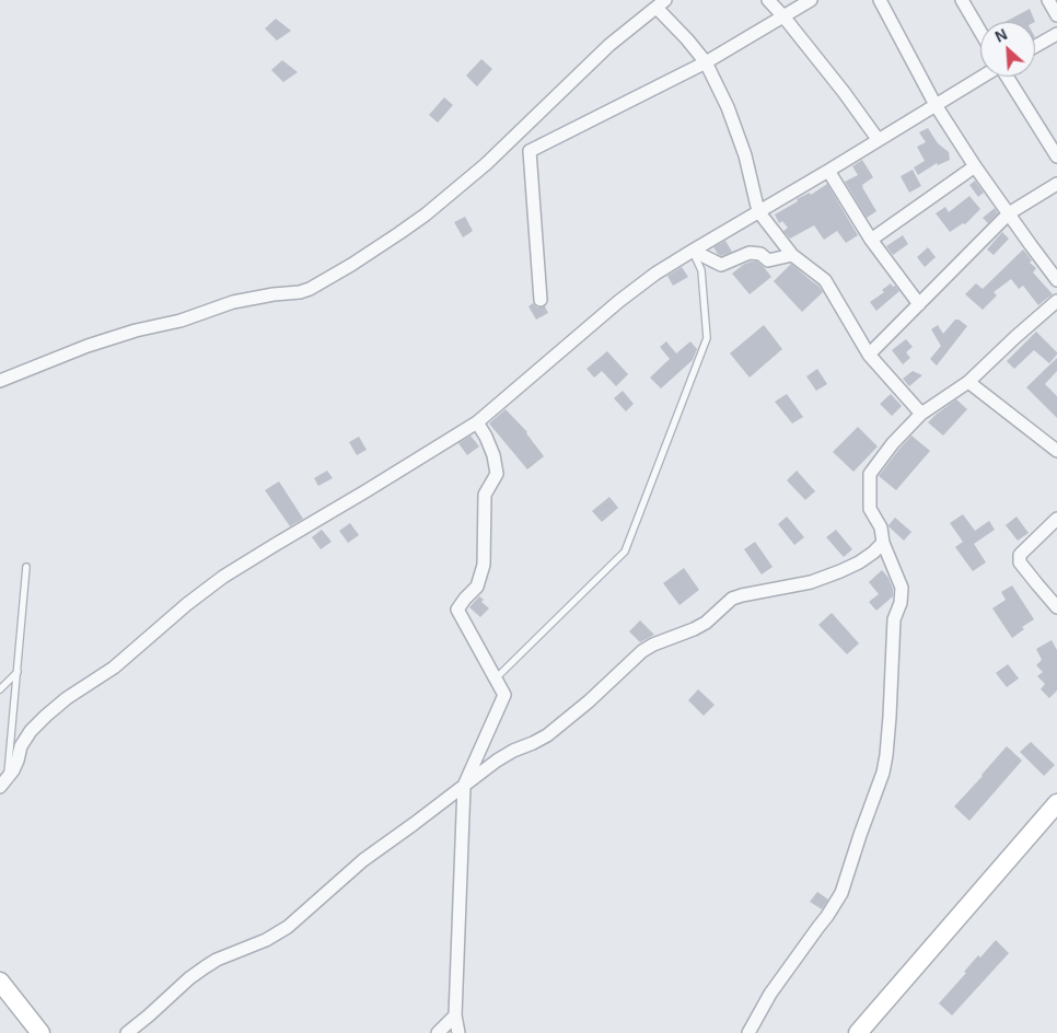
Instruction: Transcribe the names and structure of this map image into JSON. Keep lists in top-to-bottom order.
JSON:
{
  "north": "top left"
}
